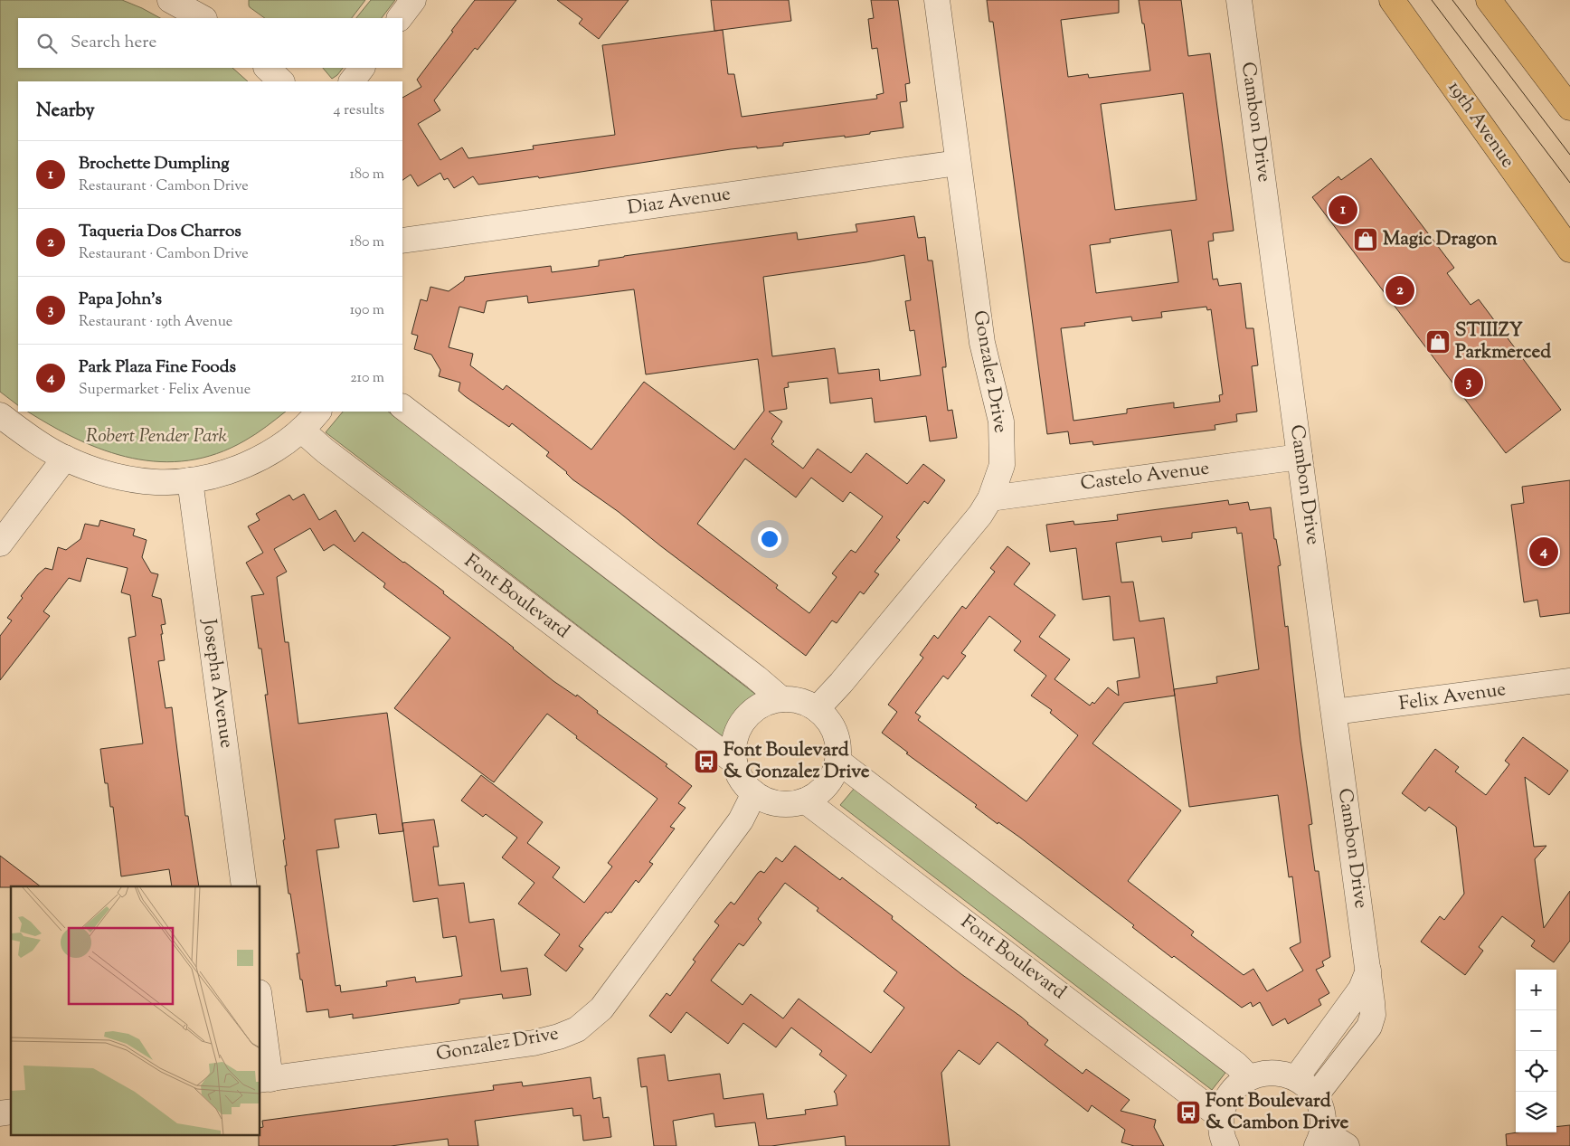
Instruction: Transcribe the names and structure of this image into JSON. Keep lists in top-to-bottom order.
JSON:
{
  "streets": {
    "highway": ["19th Avenue"],
    "street": [
      "Cambon Drive",
      "Diaz Avenue",
      "Gonzalez Drive",
      "Castelo Avenue",
      "Font Boulevard",
      "Josepha Avenue",
      "Felix Avenue"
    ]
  },
  "crossings": [
    ["Cambon Drive", "Castelo Avenue"],
    ["Cambon Drive", "Felix Avenue"],
    ["Diaz Avenue", "Gonzalez Drive"],
    ["Gonzalez Drive", "Castelo Avenue"],
    ["Gonzalez Drive", "Font Boulevard"]
  ],
  "parks": ["Robert Pender Park"],
  "places": {
    "shop": ["Magic Dragon", "STIIIZY Parkmerced"],
    "bus stop": ["Font Boulevard & Gonzalez Drive", "Font Boulevard & Cambon Drive"]
  },
  "page": {
    "search": "Search here",
    "heading": ["Nearby", "4 results"],
    "list": [
      {
        "mark": "1",
        "name": "Brochette Dumpling",
        "note": "Restaurant · Cambon Drive",
        "value": "180 m"
      },
      {
        "mark": "2",
        "name": "Taqueria Dos Charros",
        "note": "Restaurant · Cambon Drive",
        "value": "180 m"
      },
      {
        "mark": "3",
        "name": "Papa John's",
        "note": "Restaurant · 19th Avenue",
        "value": "190 m"
      },
      {
        "mark": "4",
        "name": "Park Plaza Fine Foods",
        "note": "Supermarket · Felix Avenue",
        "value": "210 m"
      }
    ],
    "pins": [
      "1",
      "2",
      "3",
      "4"
    ],
    "map_buttons": ["+", "−"]
  }
}
